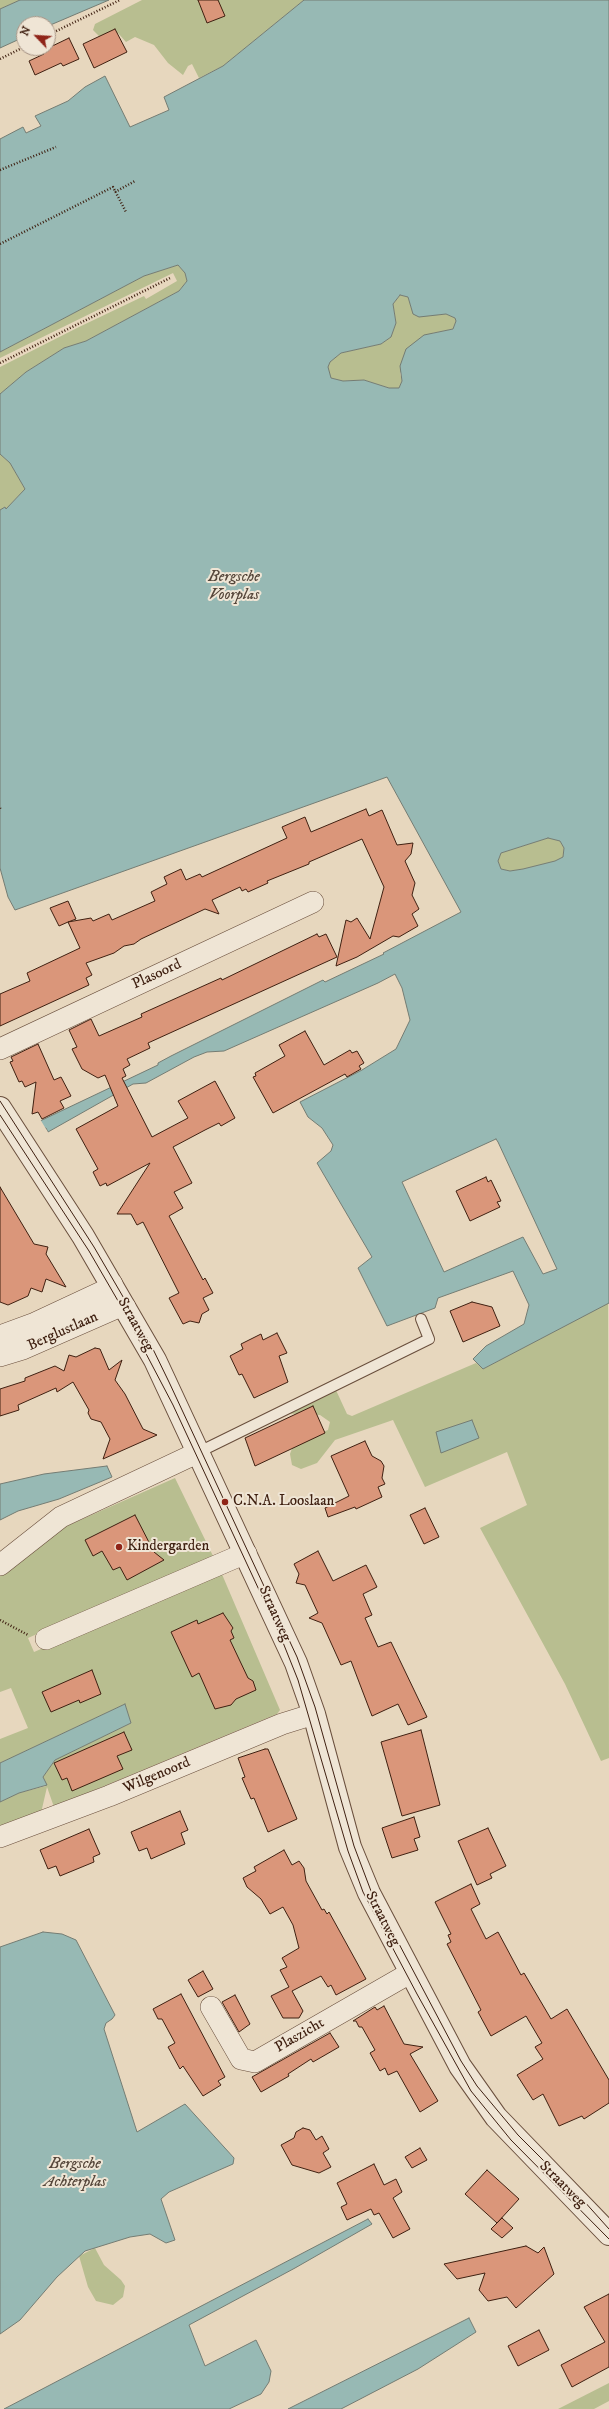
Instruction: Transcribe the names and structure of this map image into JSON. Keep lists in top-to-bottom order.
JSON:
{
  "streets": {
    "street": [
      "Plasoord",
      "Straatweg",
      "Berglustlaan",
      "Wilgenoord",
      "Plaszicht"
    ]
  },
  "crossings": [
    ["Straatweg", "Berglustlaan"],
    ["Straatweg", "Wilgenoord"],
    ["Straatweg", "Plaszicht"]
  ],
  "water": ["Bergsche Voorplas", "Bergsche Achterplas"],
  "places": ["C.N.A. Looslaan", "Kindergarden"],
  "north": "top left"
}
